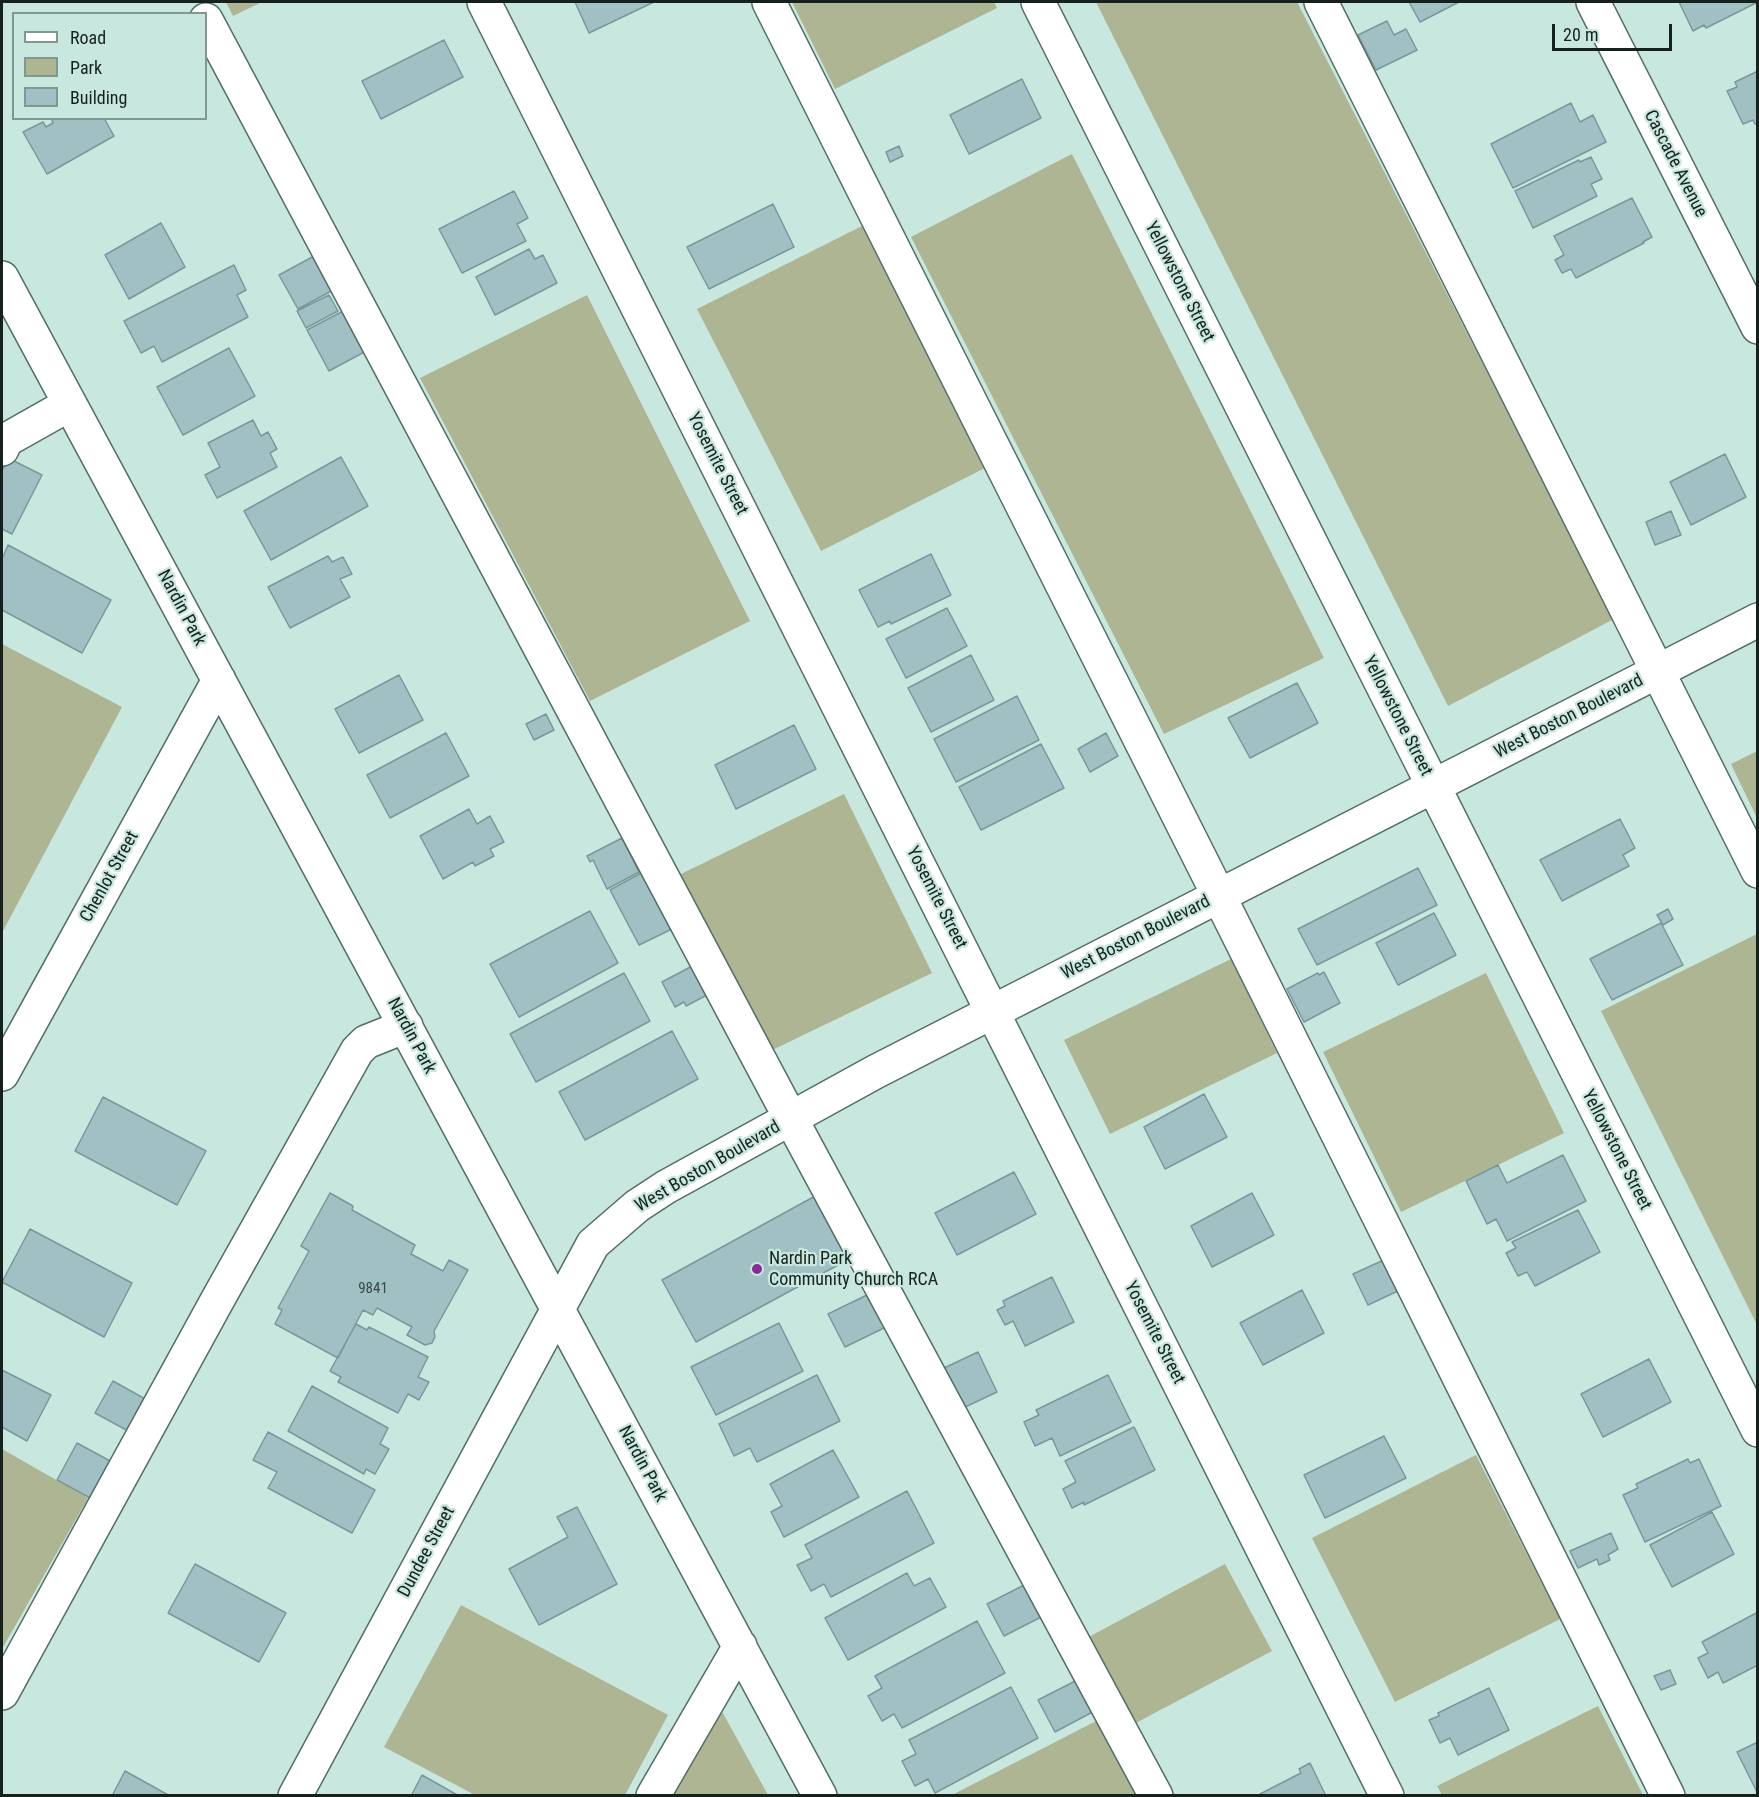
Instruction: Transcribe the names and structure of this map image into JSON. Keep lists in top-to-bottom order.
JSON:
{
  "streets": {
    "street": [
      "Cascade Avenue",
      "Yellowstone Street",
      "Yosemite Street",
      "Nardin Park",
      "West Boston Boulevard",
      "Chenlot Street",
      "Dundee Street"
    ]
  },
  "crossings": [
    ["Yellowstone Street", "West Boston Boulevard"],
    ["Yosemite Street", "West Boston Boulevard"],
    ["Nardin Park", "West Boston Boulevard"],
    ["Nardin Park", "Chenlot Street"],
    ["Nardin Park", "Dundee Street"],
    ["West Boston Boulevard", "Dundee Street"]
  ],
  "places": ["Nardin Park Community Church RCA"],
  "house_numbers": ["9841"],
  "legend": ["Road", "Park", "Building"],
  "scale_bar": "20 m"
}
